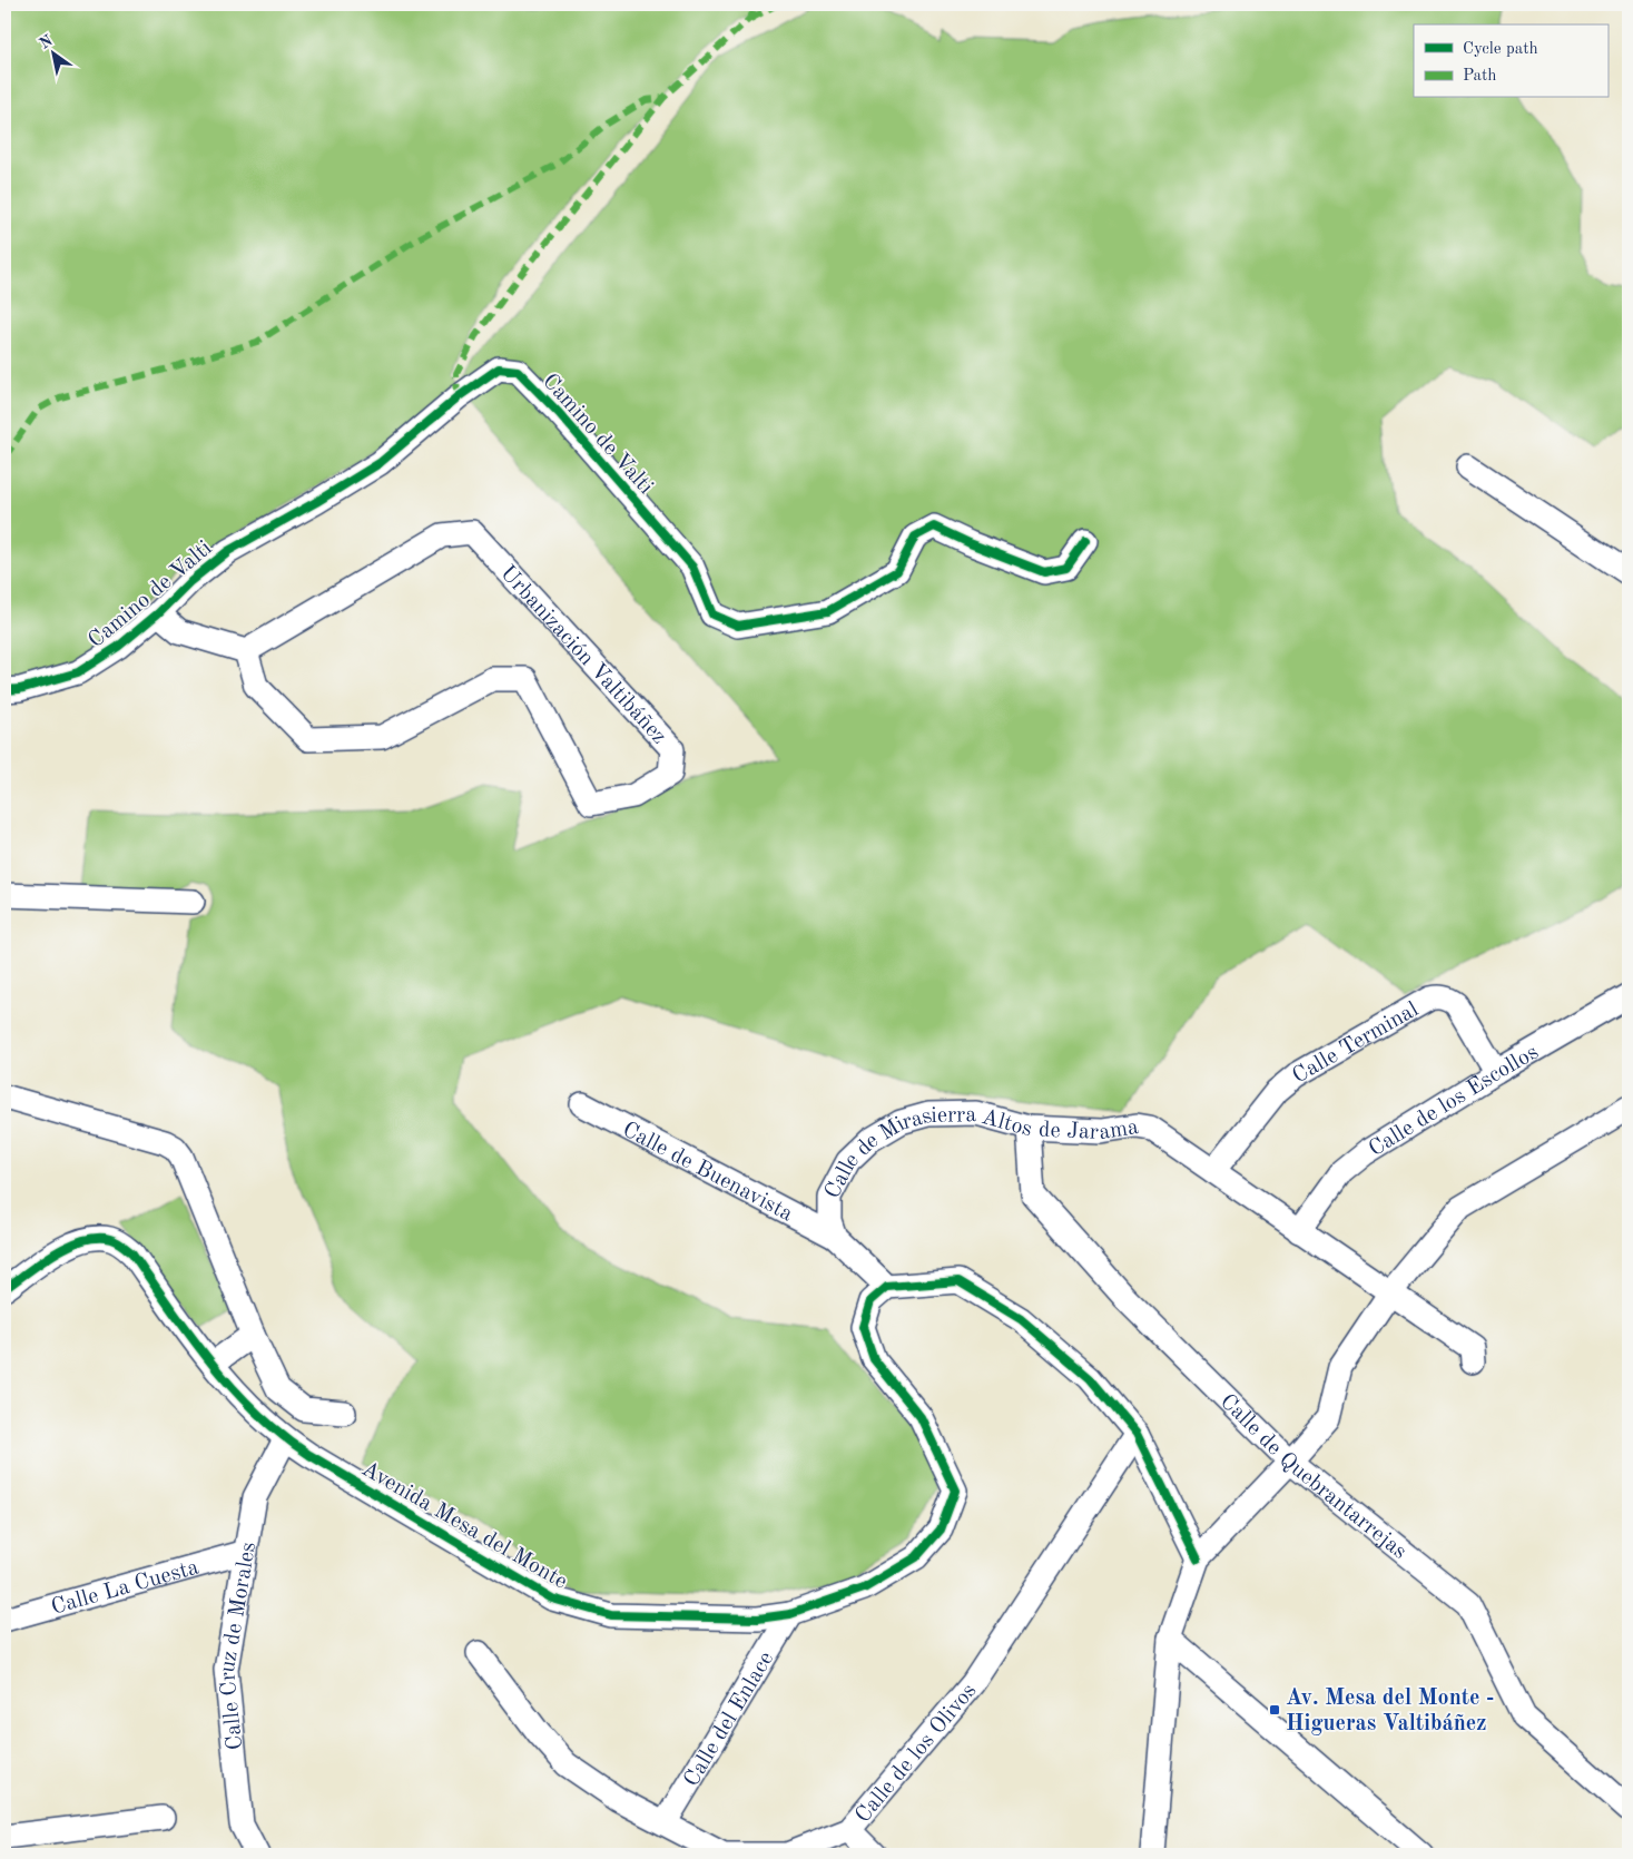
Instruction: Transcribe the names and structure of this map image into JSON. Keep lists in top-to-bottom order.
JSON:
{
  "streets": {
    "street": [
      "Camino de Valti",
      "Urbanización Valtibáñez",
      "Calle Terminal",
      "Calle de los Escollos",
      "Calle de Mirasierra Altos de Jarama",
      "Calle de Buenavista",
      "Calle de Quebrantarrejas",
      "Avenida Mesa del Monte",
      "Calle La Cuesta",
      "Calle Cruz de Morales",
      "Calle del Enlace",
      "Calle de los Olivos"
    ]
  },
  "crossings": [
    ["Calle Terminal", "Calle de los Escollos"],
    ["Calle Terminal", "Calle de Mirasierra Altos de Jarama"],
    ["Calle de los Escollos", "Calle de Mirasierra Altos de Jarama"],
    ["Calle de Mirasierra Altos de Jarama", "Calle de Buenavista"],
    ["Calle de Mirasierra Altos de Jarama", "Calle de Quebrantarrejas"],
    ["Calle de Mirasierra Altos de Jarama", "Avenida Mesa del Monte"],
    ["Avenida Mesa del Monte", "Calle Cruz de Morales"],
    ["Avenida Mesa del Monte", "Calle del Enlace"],
    ["Calle La Cuesta", "Calle Cruz de Morales"],
    ["Calle del Enlace", "Calle de los Olivos"]
  ],
  "places": {
    "transit": ["Av. Mesa del Monte - Higueras Valtibáñez"]
  },
  "legend": ["Cycle path", "Path"],
  "north": "top left"
}
